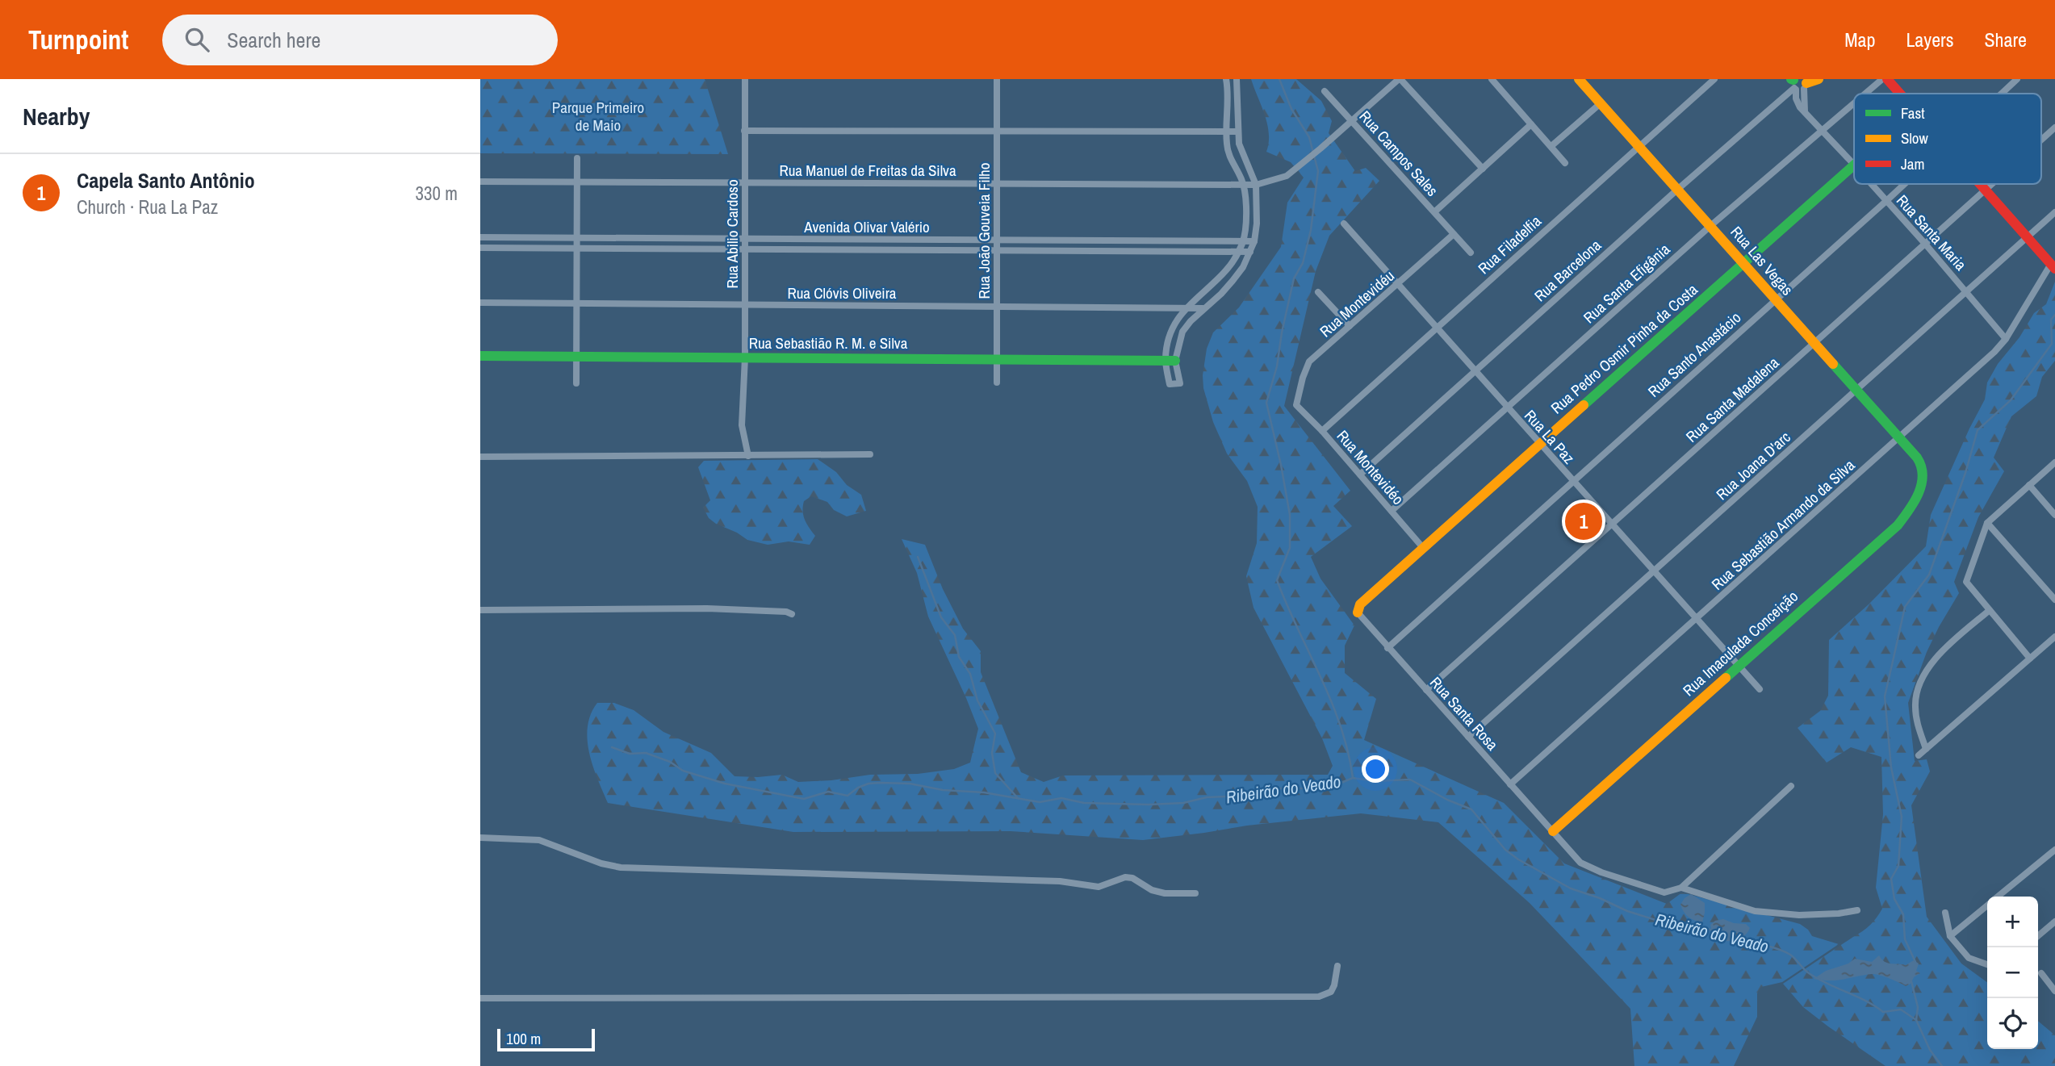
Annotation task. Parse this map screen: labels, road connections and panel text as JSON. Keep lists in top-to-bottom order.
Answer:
{
  "streets": {
    "street": [
      "Rua Campos Sales",
      "Rua Manuel de Freitas da Silva",
      "Avenida Olivar Valério",
      "Rua João Gouveia Filho",
      "Rua Santa Maria",
      "Rua Abilio Cardoso",
      "Rua Filadelfia",
      "Rua Las Vegas",
      "Rua Barcelona",
      "Rua Santa Efigênia",
      "Rua Clóvis Oliveira",
      "Rua Montevidéu",
      "Rua Sebastião R. M. e Silva",
      "Rua Pedro Osmir Pinha da Costa",
      "Rua Santo Anastácio",
      "Rua Santa Madalena",
      "Rua La Paz",
      "Rua Joana D'arc",
      "Rua Montevidéo",
      "Rua Sebastião Armando da Silva",
      "Rua Imaculada Conceição",
      "Rua Santa Rosa"
    ]
  },
  "crossings": [
    ["Rua Campos Sales", "Rua Manuel de Freitas da Silva"],
    ["Rua Campos Sales", "Rua Montevidéu"],
    ["Rua Manuel de Freitas da Silva", "Rua João Gouveia Filho"],
    ["Rua Manuel de Freitas da Silva", "Rua Abilio Cardoso"],
    ["Avenida Olivar Valério", "Rua João Gouveia Filho"],
    ["Avenida Olivar Valério", "Rua Abilio Cardoso"],
    ["Rua João Gouveia Filho", "Rua Clóvis Oliveira"],
    ["Rua João Gouveia Filho", "Rua Sebastião R. M. e Silva"],
    ["Rua Santa Maria", "Rua Barcelona"],
    ["Rua Santa Maria", "Rua Santa Efigênia"],
    ["Rua Santa Maria", "Rua Santo Anastácio"],
    ["Rua Santa Maria", "Rua Santa Madalena"],
    ["Rua Santa Maria", "Rua Joana D'arc"],
    ["Rua Santa Maria", "Rua Sebastião Armando da Silva"],
    ["Rua Abilio Cardoso", "Rua Clóvis Oliveira"],
    ["Rua Abilio Cardoso", "Rua Sebastião R. M. e Silva"],
    ["Rua Filadelfia", "Rua Las Vegas"],
    ["Rua Filadelfia", "Rua La Paz"],
    ["Rua Filadelfia", "Rua Montevidéo"],
    ["Rua Las Vegas", "Rua Barcelona"],
    ["Rua Las Vegas", "Rua Santa Efigênia"],
    ["Rua Las Vegas", "Rua Pedro Osmir Pinha da Costa"],
    ["Rua Las Vegas", "Rua Santo Anastácio"],
    ["Rua Las Vegas", "Rua Santa Madalena"],
    ["Rua Las Vegas", "Rua Joana D'arc"],
    ["Rua Las Vegas", "Rua Sebastião Armando da Silva"],
    ["Rua Las Vegas", "Rua Imaculada Conceição"],
    ["Rua Barcelona", "Rua La Paz"],
    ["Rua Barcelona", "Rua Montevidéo"],
    ["Rua Santa Efigênia", "Rua La Paz"],
    ["Rua Santa Efigênia", "Rua Montevidéo"],
    ["Rua Montevidéu", "Rua La Paz"],
    ["Rua Montevidéu", "Rua Montevidéo"],
    ["Rua Pedro Osmir Pinha da Costa", "Rua La Paz"],
    ["Rua Pedro Osmir Pinha da Costa", "Rua Montevidéo"],
    ["Rua Pedro Osmir Pinha da Costa", "Rua Santa Rosa"],
    ["Rua Santo Anastácio", "Rua La Paz"],
    ["Rua Santo Anastácio", "Rua Santa Rosa"],
    ["Rua Santa Madalena", "Rua La Paz"],
    ["Rua Santa Madalena", "Rua Santa Rosa"],
    ["Rua La Paz", "Rua Joana D'arc"],
    ["Rua La Paz", "Rua Sebastião Armando da Silva"],
    ["Rua La Paz", "Rua Imaculada Conceição"],
    ["Rua Joana D'arc", "Rua Santa Rosa"],
    ["Rua Sebastião Armando da Silva", "Rua Santa Rosa"],
    ["Rua Imaculada Conceição", "Rua Santa Rosa"]
  ],
  "water": ["Ribeirão do Veado"],
  "parks": ["Parque Primeiro de Maio"],
  "legend": ["Fast", "Slow", "Jam"],
  "scale_bar": "100 m",
  "page": {
    "header": "Turnpoint",
    "search": "Search here",
    "nav": ["Map", "Layers", "Share"],
    "heading": "Nearby",
    "list": [
      {
        "mark": "1",
        "name": "Capela Santo Antônio",
        "note": "Church · Rua La Paz",
        "value": "330 m"
      }
    ],
    "pins": "1",
    "map_buttons": ["+", "−"],
    "scale": "100 m"
  }
}
